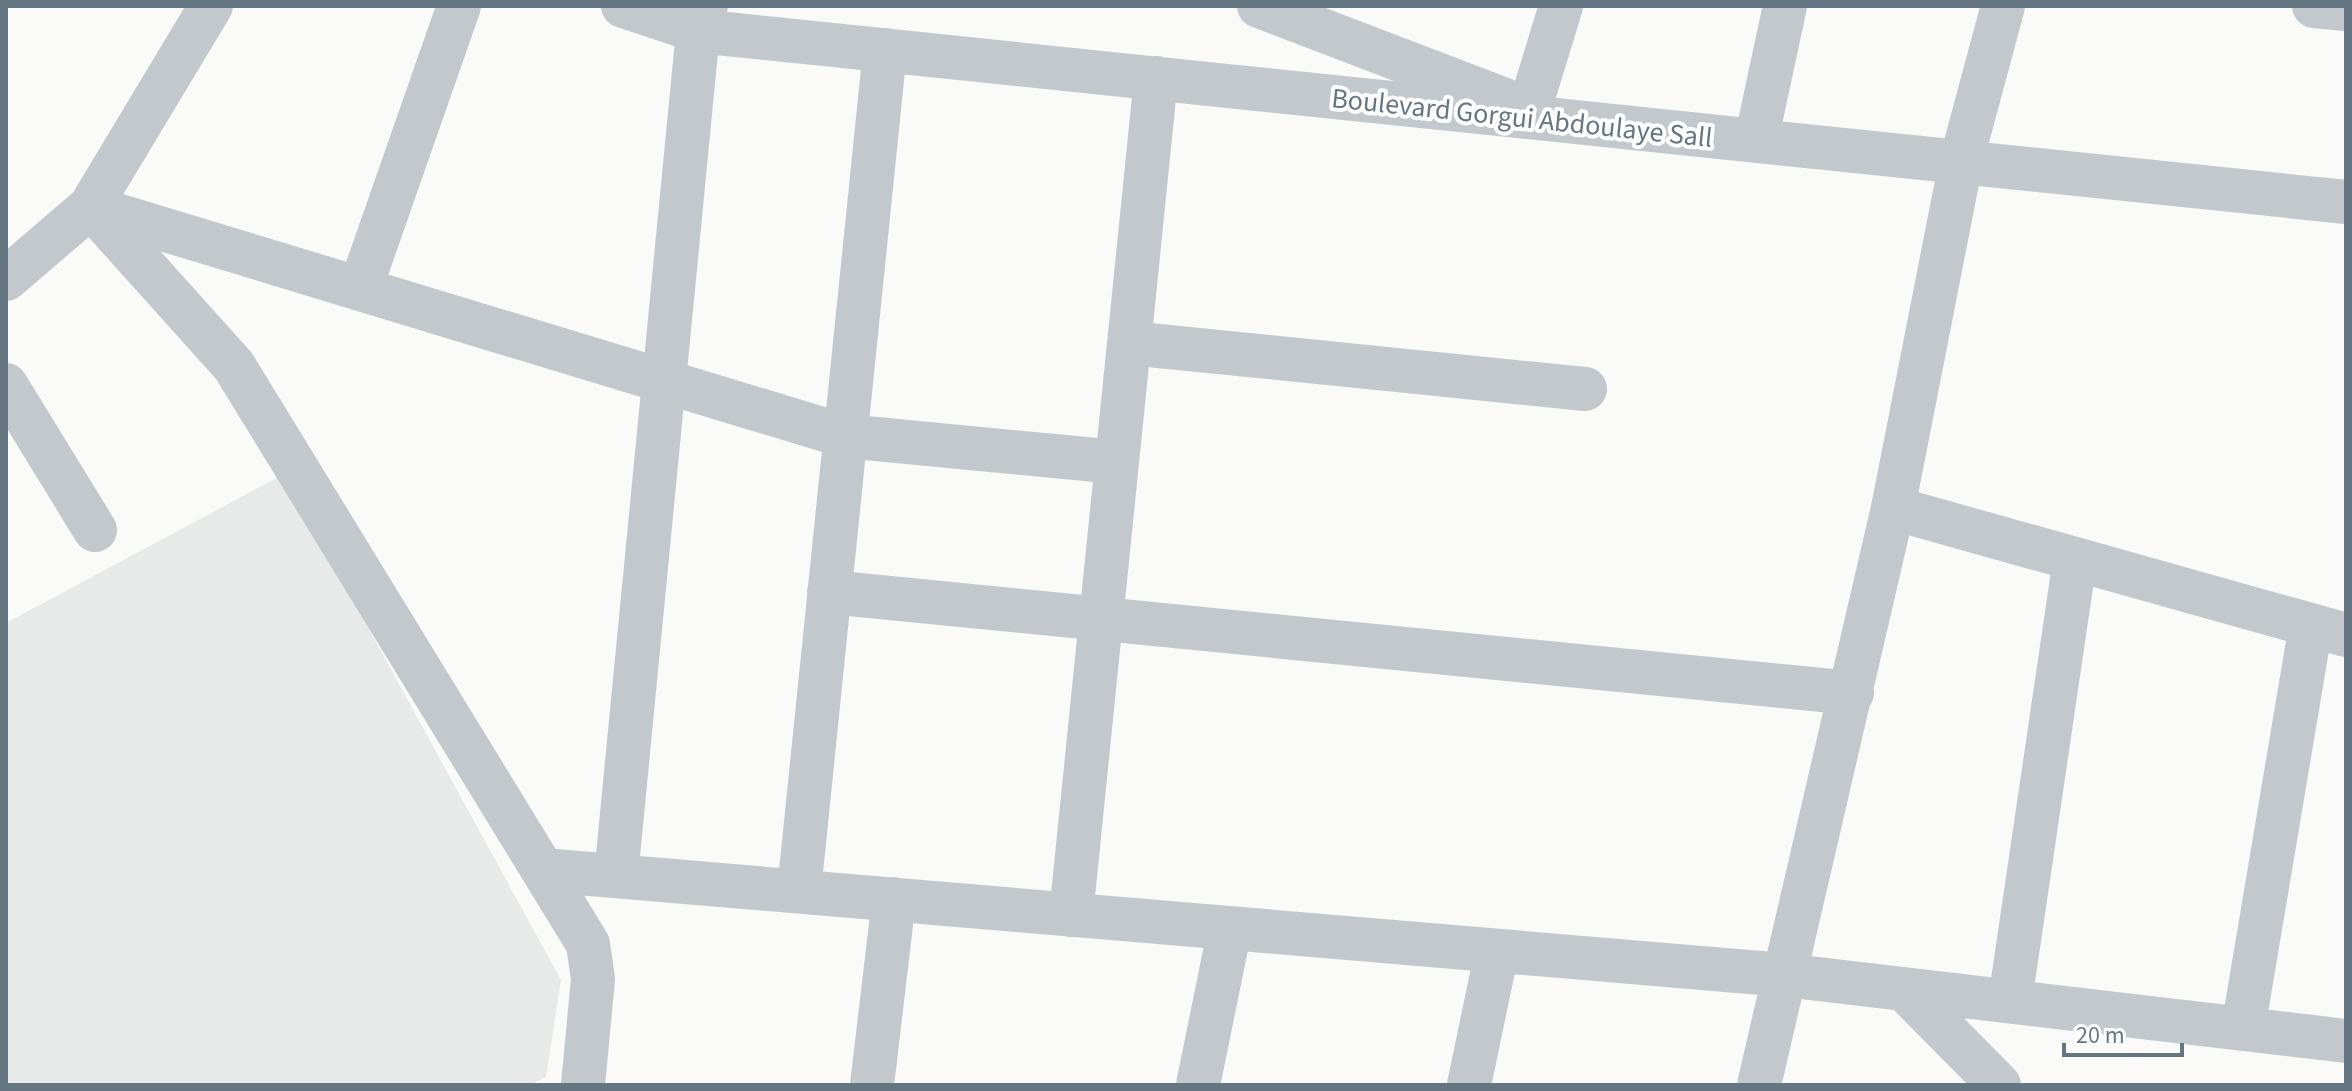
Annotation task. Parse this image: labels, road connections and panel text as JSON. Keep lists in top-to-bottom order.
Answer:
{
  "streets": {
    "street": ["Boulevard Gorgui Abdoulaye Sall"]
  },
  "scale_bar": "20 m"
}
